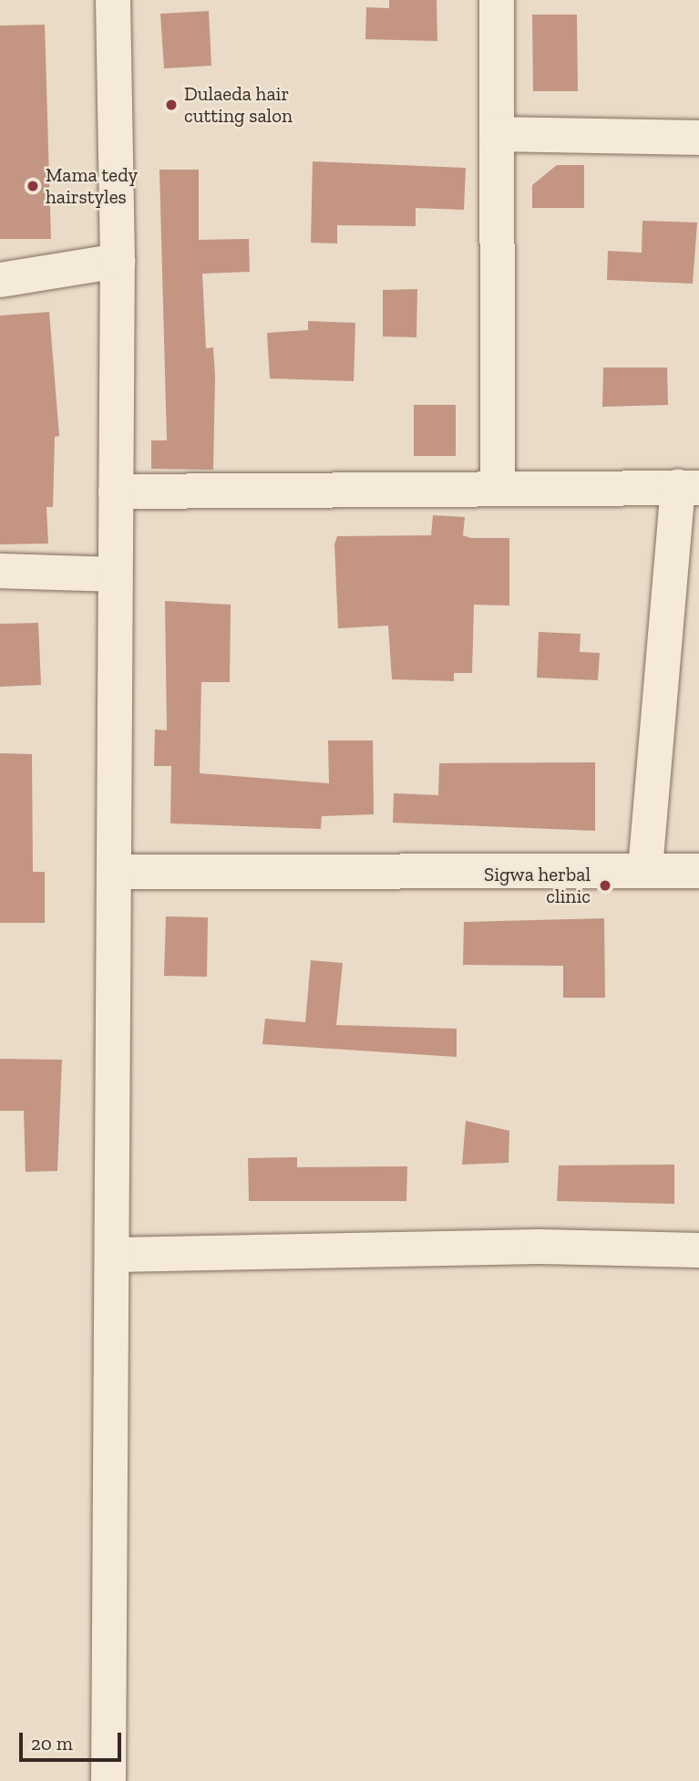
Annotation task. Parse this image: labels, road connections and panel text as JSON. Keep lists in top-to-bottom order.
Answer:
{
  "places": ["Dulaeda hair cutting salon", "Mama tedy hairstyles", "Sigwa herbal clinic"],
  "scale_bar": "20 m"
}
